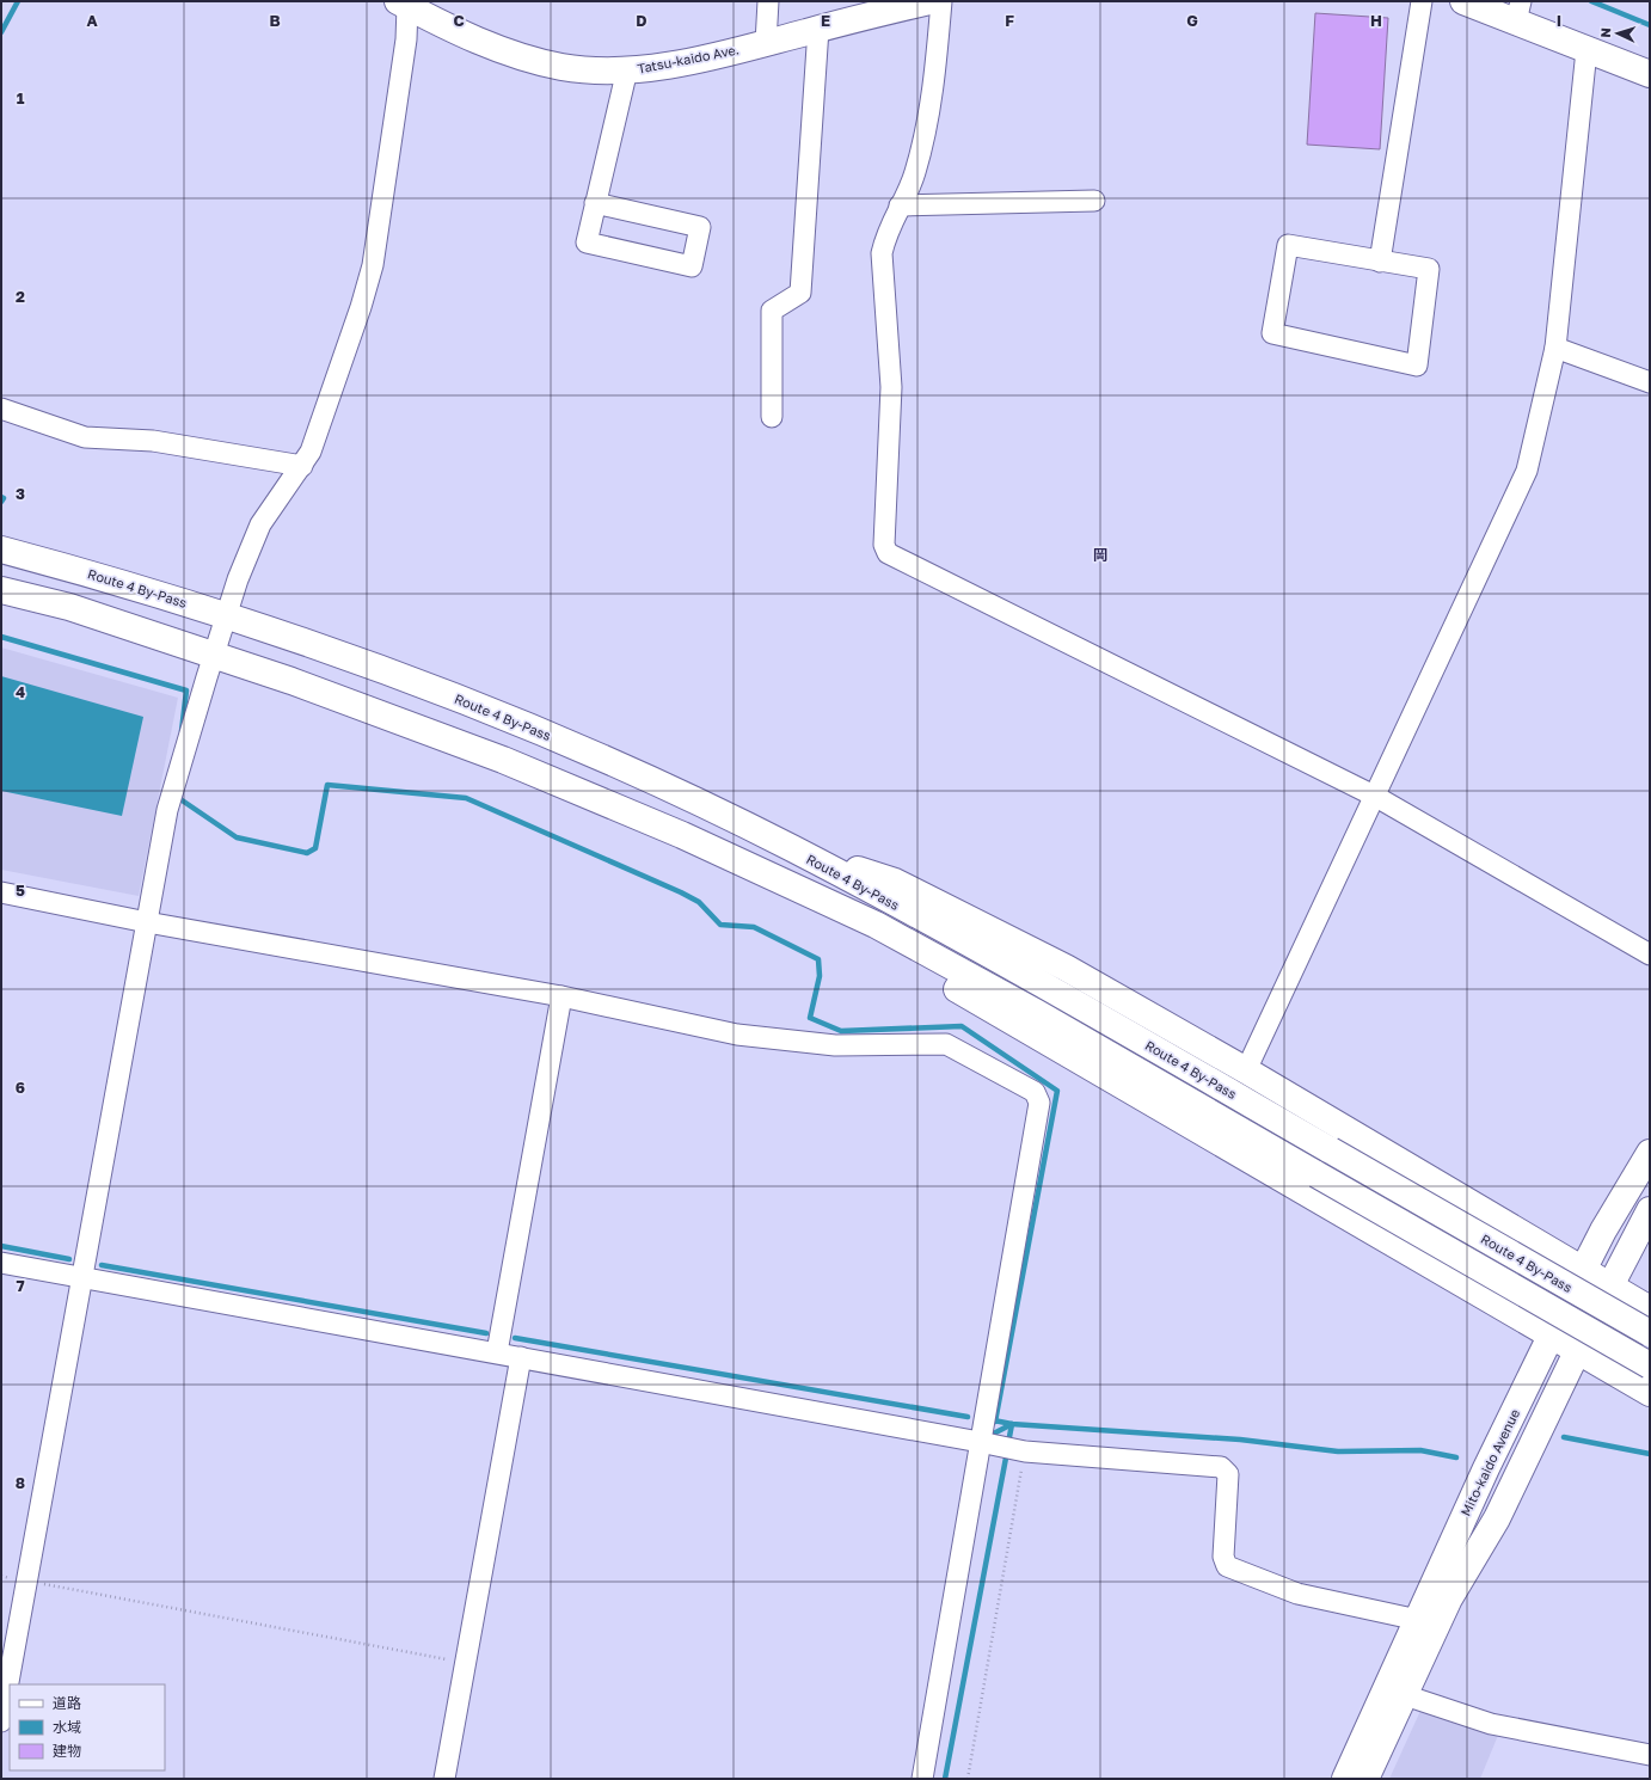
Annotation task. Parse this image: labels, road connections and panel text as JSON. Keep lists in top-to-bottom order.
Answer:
{
  "streets": {
    "main road": ["Tatsu-kaido Ave.", "Route 4 By-Pass", "Mito-kaido Avenue"]
  },
  "districts": ["岡"],
  "legend": ["道路", "水域", "建物"],
  "north": "left",
  "grid": {
    "columns": [
      "A",
      "B",
      "C",
      "D",
      "E",
      "F",
      "G",
      "H",
      "I"
    ],
    "rows": [
      "1",
      "2",
      "3",
      "4",
      "5",
      "6",
      "7",
      "8"
    ]
  }
}
